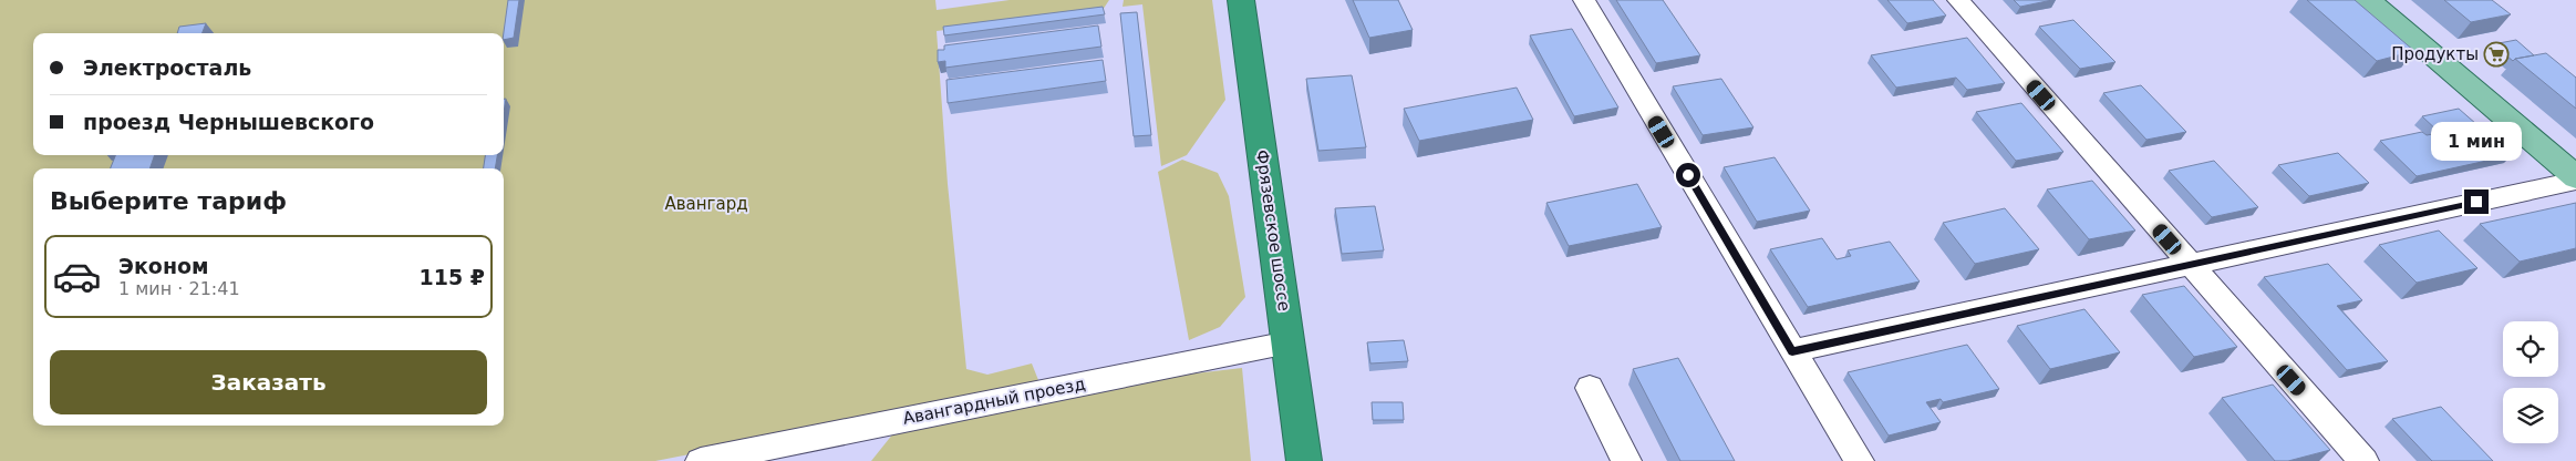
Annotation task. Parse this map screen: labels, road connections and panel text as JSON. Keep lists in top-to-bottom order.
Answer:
{
  "streets": {
    "highway": ["Фрязевское шоссе"],
    "street": ["Авангардный проезд"]
  },
  "crossings": [
    ["Фрязевское шоссе", "Авангардный проезд"]
  ],
  "parks": ["Авангард"],
  "places": {
    "supermarket": ["Продукты"]
  },
  "page": {
    "banner": ["Электросталь", "проезд Чернышевского"],
    "bubble": "1 мин",
    "heading": "Выберите тариф",
    "list": [
      {
        "name": "Эконом",
        "note": "1 мин · 21:41",
        "value": "115 ₽"
      }
    ],
    "buttons": "Заказать"
  }
}
